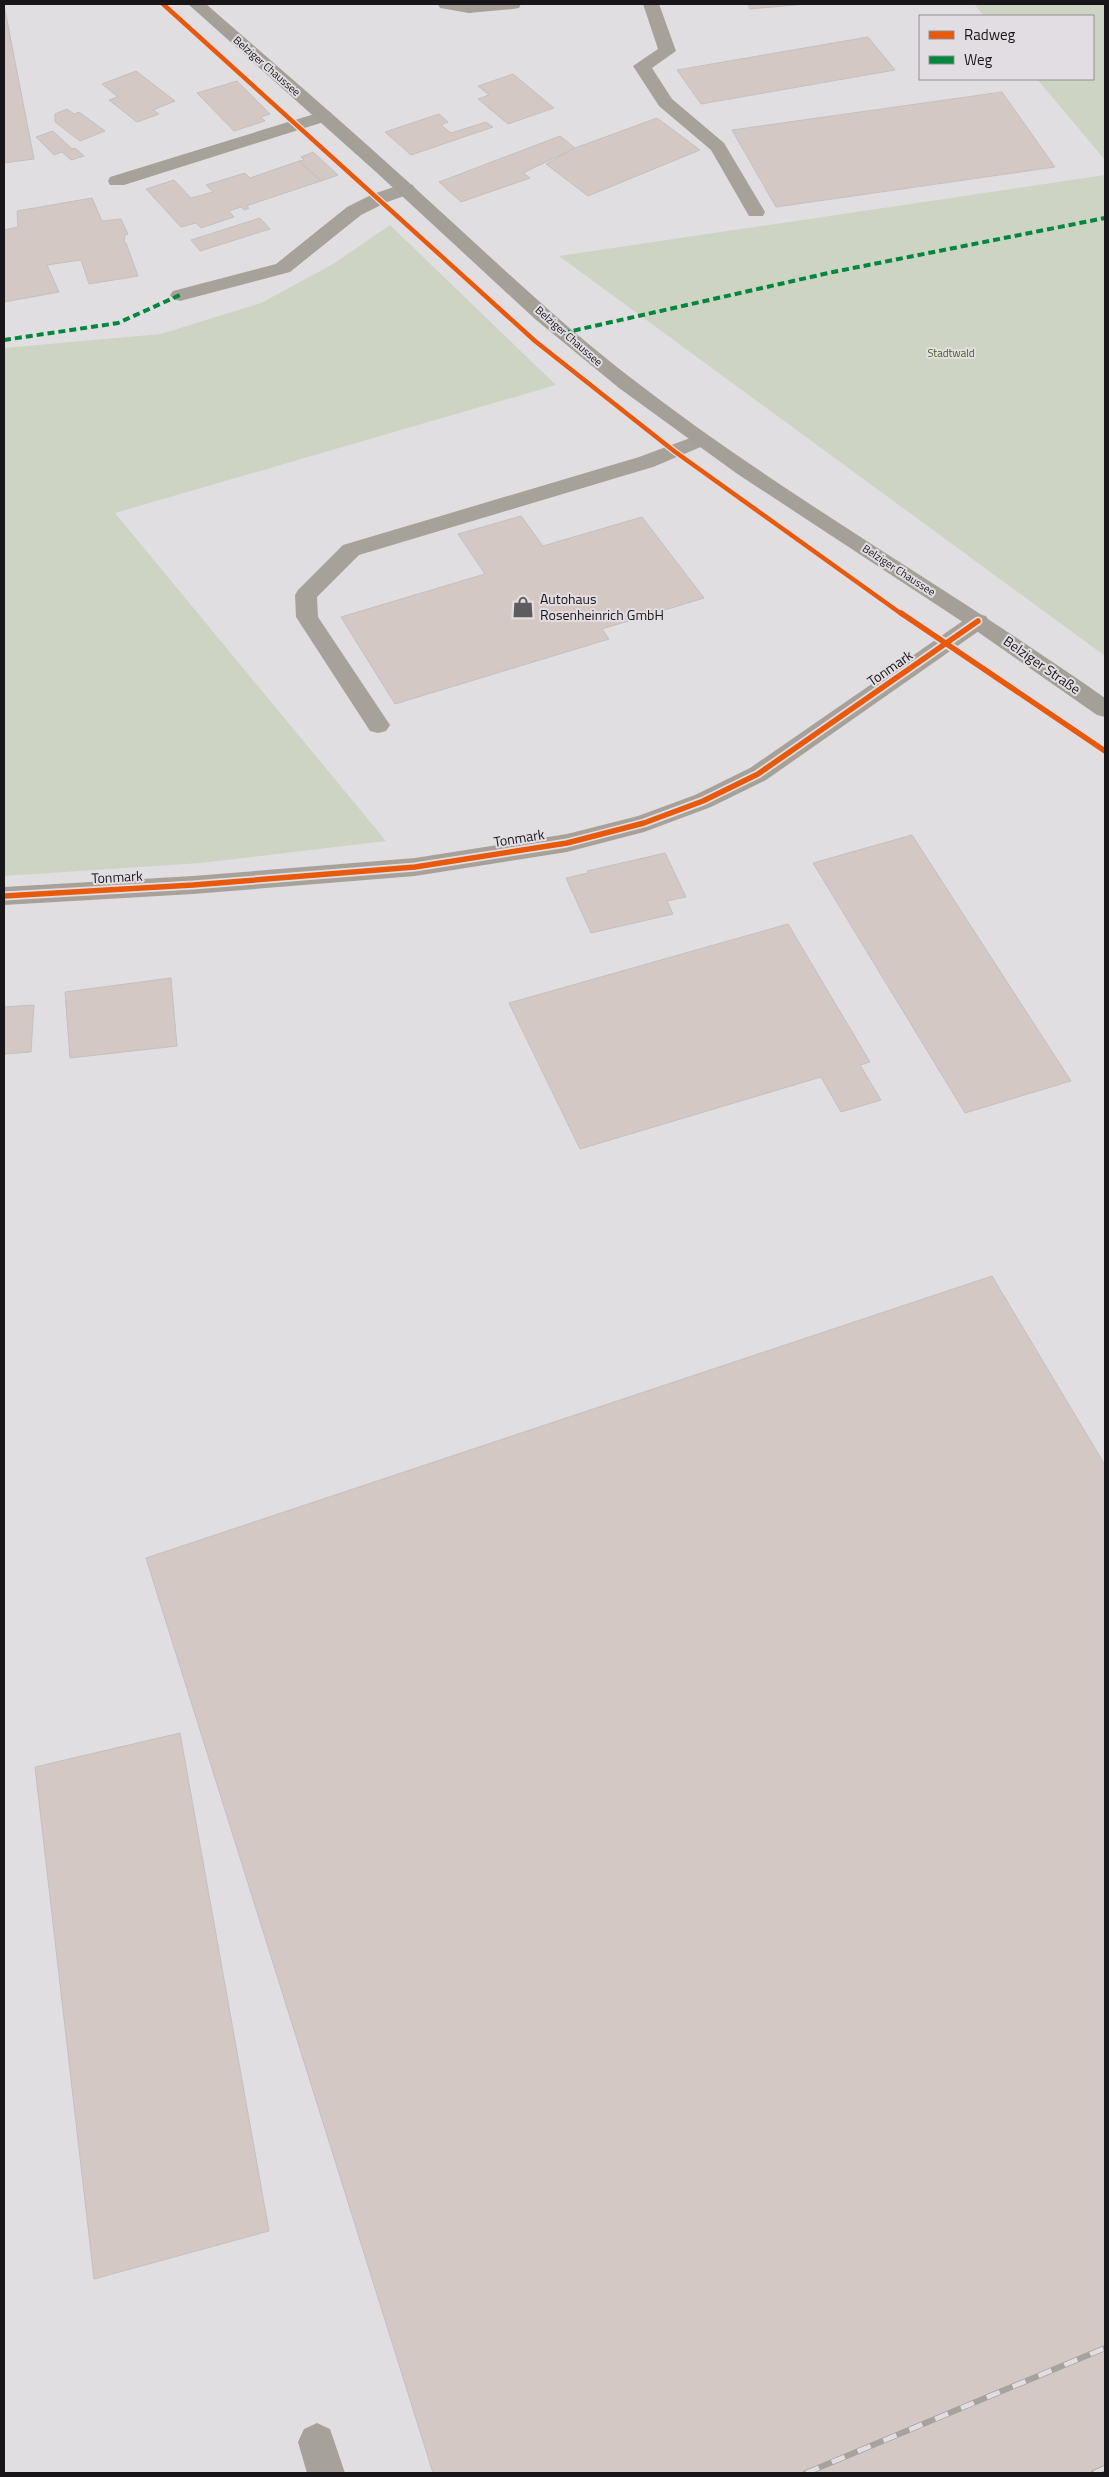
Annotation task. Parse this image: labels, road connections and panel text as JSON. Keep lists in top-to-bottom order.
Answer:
{
  "streets": {
    "main road": ["Belziger Chaussee", "Belziger Straße"],
    "street": ["Tonmark"]
  },
  "crossings": [
    ["Belziger Chaussee", "Belziger Straße"],
    ["Belziger Chaussee", "Tonmark"],
    ["Belziger Straße", "Tonmark"]
  ],
  "parks": ["Stadtwald"],
  "places": {
    "shop": ["Autohaus Rosenheinrich GmbH"]
  },
  "legend": ["Radweg", "Weg"]
}
